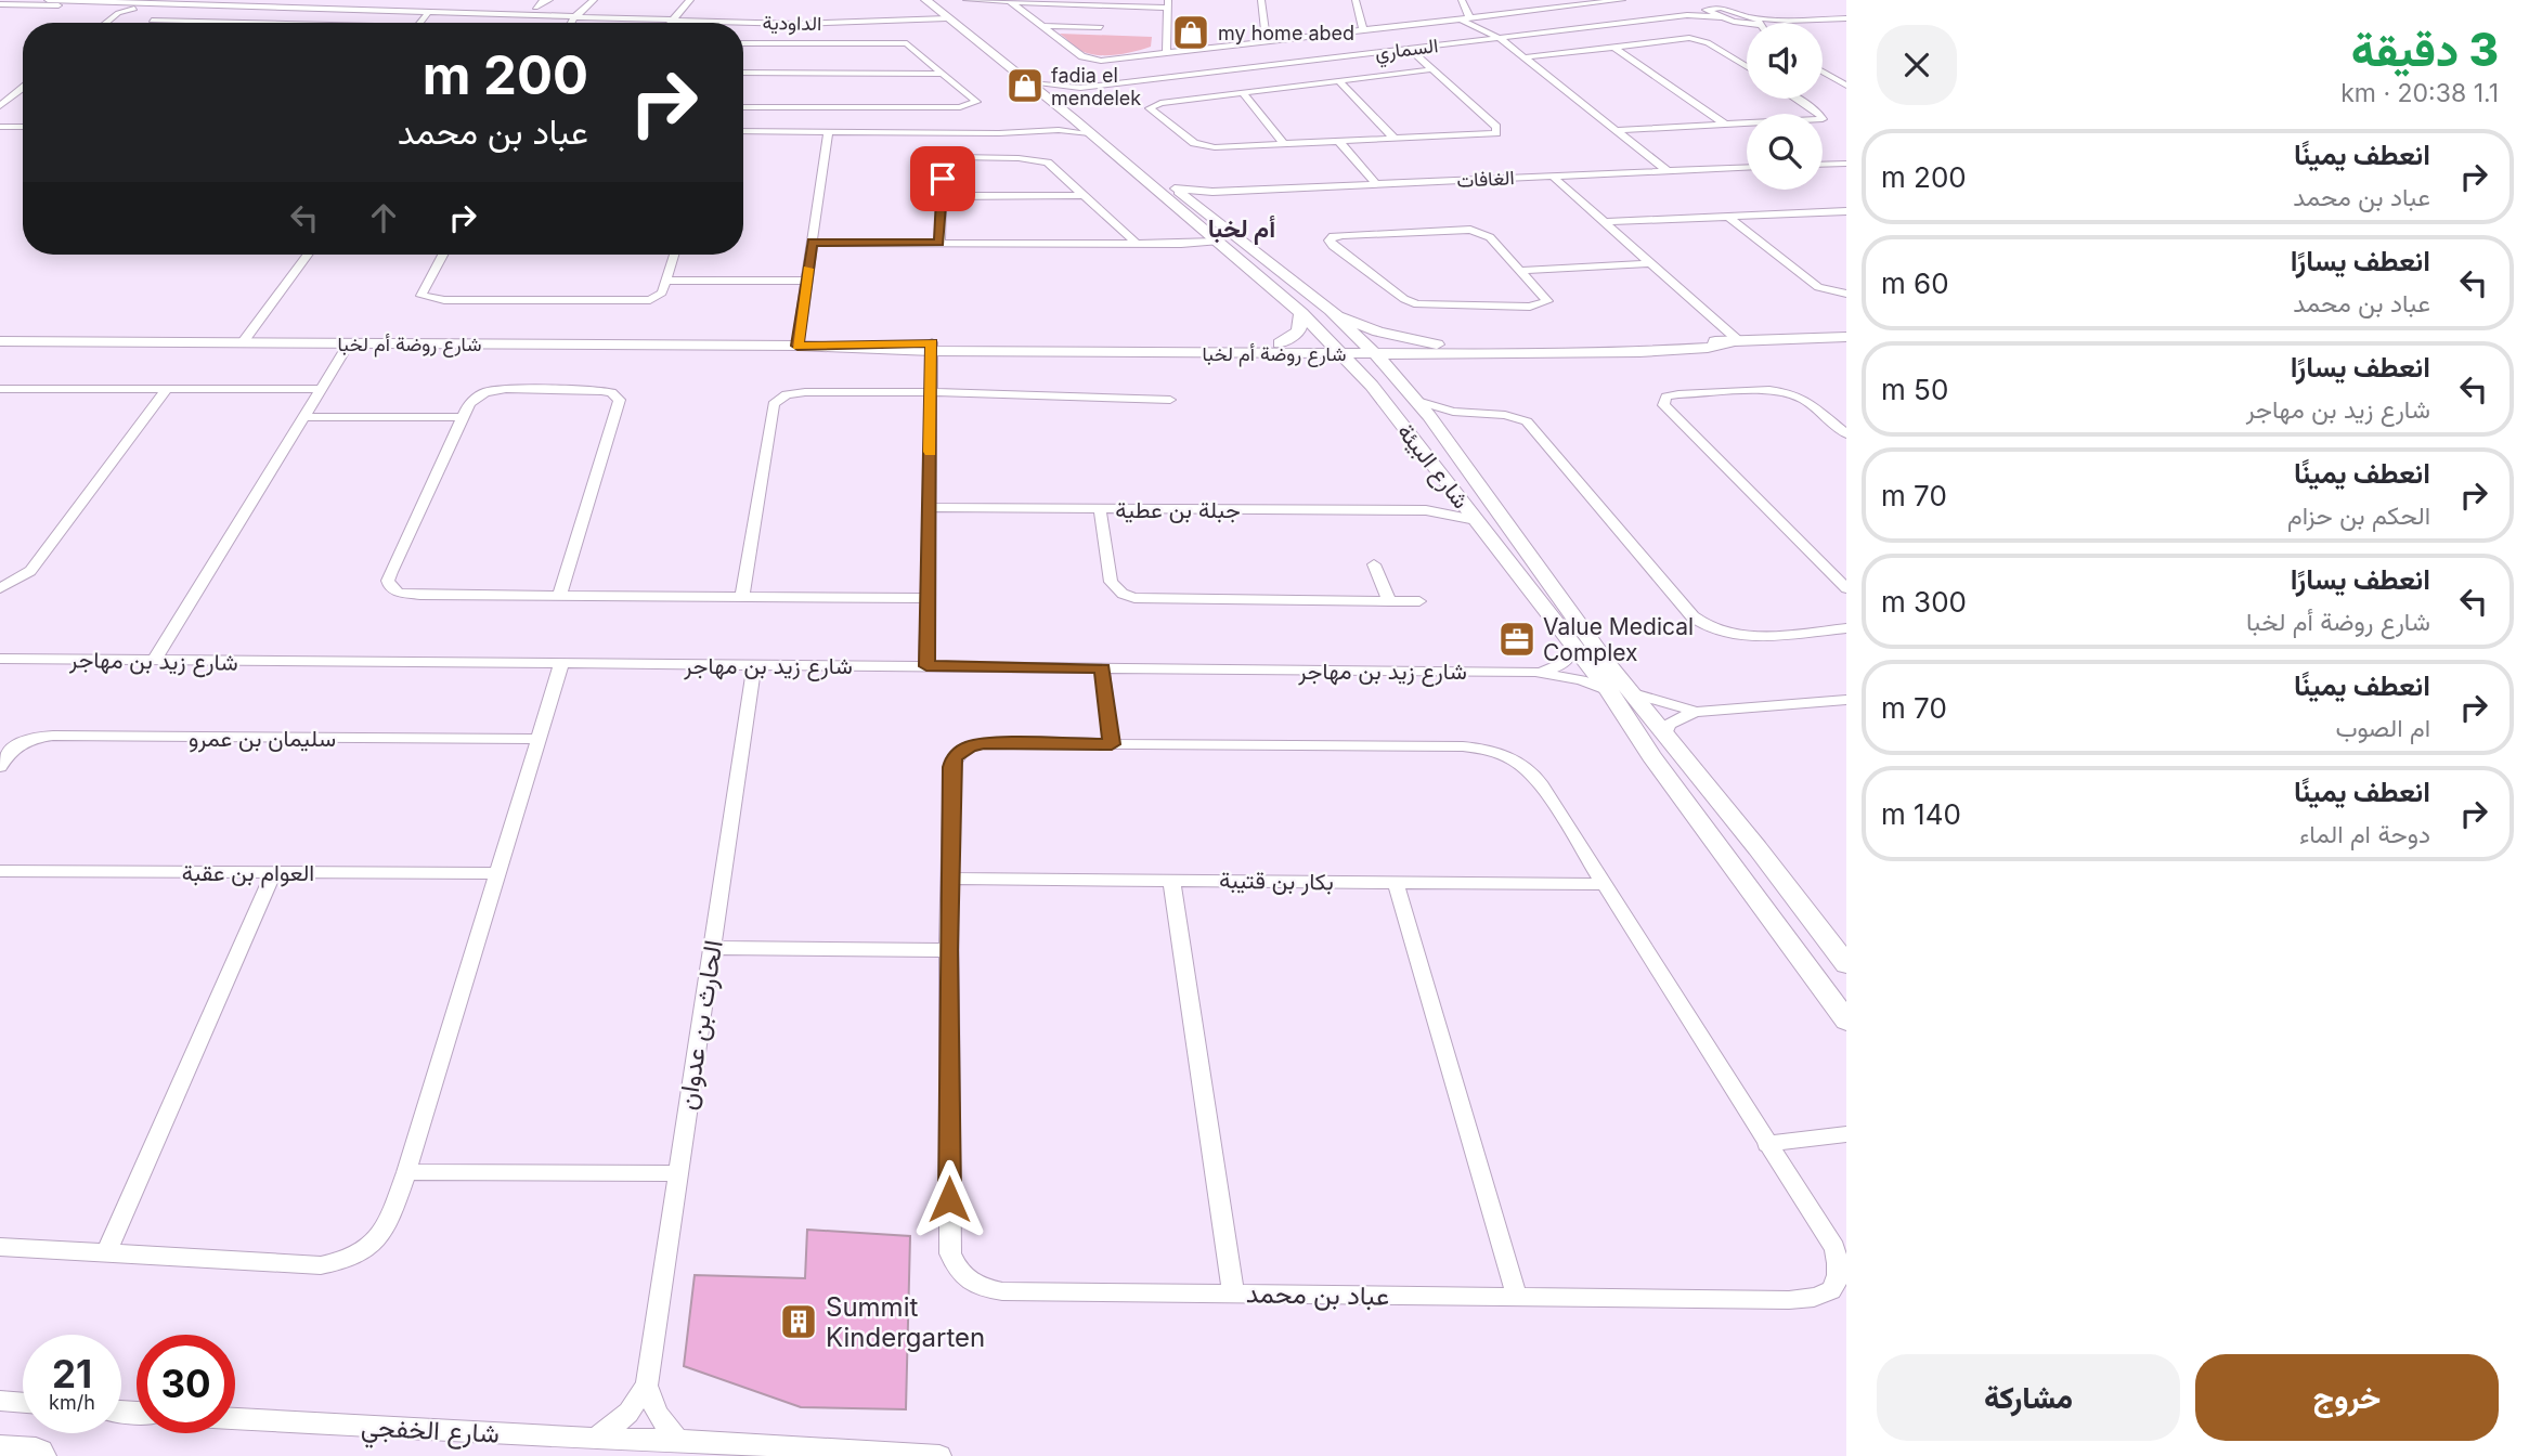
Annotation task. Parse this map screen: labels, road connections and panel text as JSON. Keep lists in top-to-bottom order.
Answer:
{
  "streets": {
    "street": [
      "الداودية",
      "السماري",
      "الغافات",
      "شارع روضة أم لخبا",
      "شارع البيئة",
      "جبلة بن عطية",
      "شارع زيد بن مهاجر",
      "سليمان بن عمرو",
      "العوام بن عقبة",
      "بكار بن قتيبة",
      "الحارث بن عدوان",
      "عباد بن محمد",
      "شارع الخفجي"
    ]
  },
  "crossings": [
    ["الداودية", "شارع البيئة"],
    ["السماري", "شارع البيئة"],
    ["الغافات", "شارع البيئة"],
    ["شارع روضة أم لخبا", "شارع البيئة"],
    ["شارع البيئة", "جبلة بن عطية"],
    ["شارع البيئة", "شارع زيد بن مهاجر"],
    ["شارع زيد بن مهاجر", "الحارث بن عدوان"],
    ["بكار بن قتيبة", "عباد بن محمد"],
    ["الحارث بن عدوان", "شارع الخفجي"]
  ],
  "districts": ["أم لخبا"],
  "places": {
    "shop": ["my home abed", "fadia el mendelek"],
    "office": ["Value Medical Complex"],
    "building": ["Summit Kindergarten"]
  },
  "page": {
    "heading": ["3 دقيقة", "1.1 km · 20:38"],
    "turn": ["200 m", "عباد بن محمد"],
    "list": [
      {
        "name": "انعطف يمينًا",
        "note": "عباد بن محمد",
        "value": "200 m"
      },
      {
        "name": "انعطف يسارًا",
        "note": "عباد بن محمد",
        "value": "60 m"
      },
      {
        "name": "انعطف يسارًا",
        "note": "شارع زيد بن مهاجر",
        "value": "50 m"
      },
      {
        "name": "انعطف يمينًا",
        "note": "الحكم بن حزام",
        "value": "70 m"
      },
      {
        "name": "انعطف يسارًا",
        "note": "شارع روضة أم لخبا",
        "value": "300 m"
      },
      {
        "name": "انعطف يمينًا",
        "note": "ام الصوب",
        "value": "70 m"
      },
      {
        "name": "انعطف يمينًا",
        "note": "دوحة ام الماء",
        "value": "140 m"
      }
    ],
    "speed": "21 km/h",
    "limit": "30",
    "buttons": ["خروج", "مشاركة"]
  }
}
